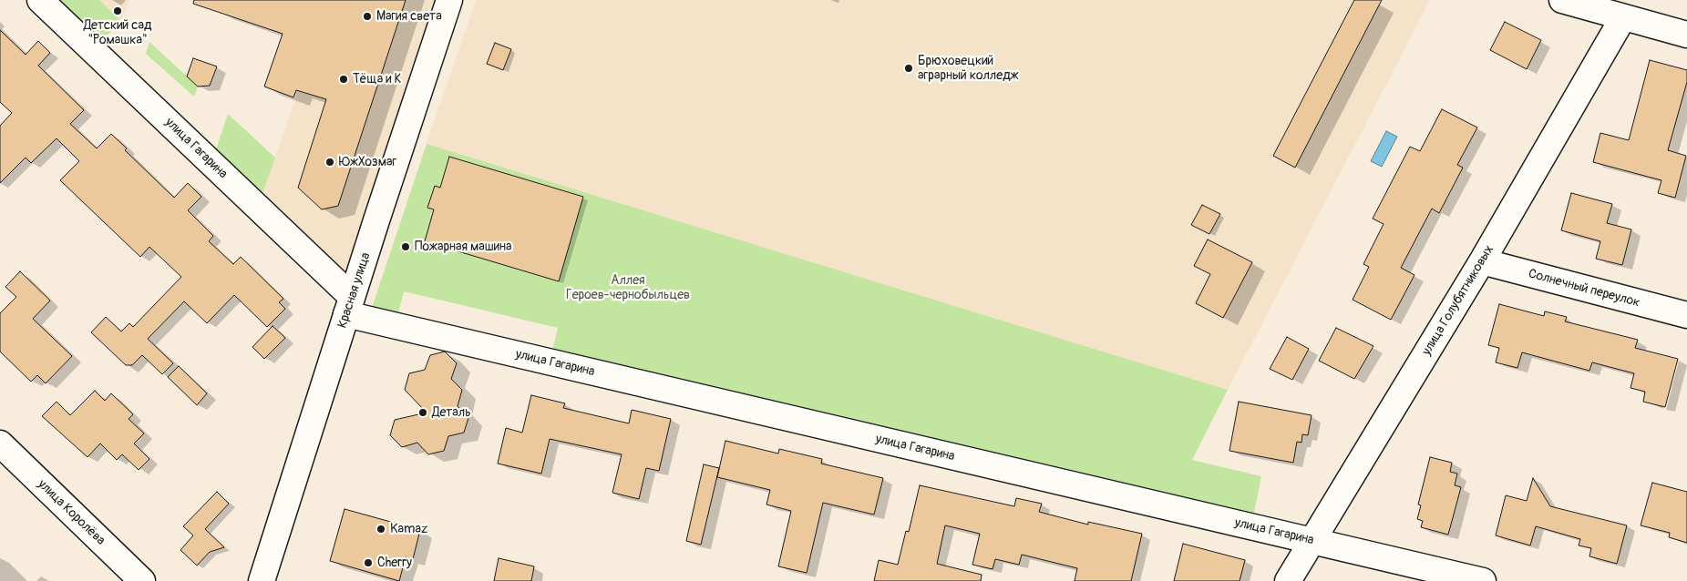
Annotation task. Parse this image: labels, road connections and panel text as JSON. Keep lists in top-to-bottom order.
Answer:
{
  "streets": {
    "street": [
      "улица Гагарина",
      "Солнечный переулок",
      "Красная улица",
      "улица Голубятниковых",
      "улица Королёва"
    ]
  },
  "crossings": [
    ["улица Гагарина", "Красная улица"],
    ["улица Гагарина", "улица Голубятниковых"],
    ["Солнечный переулок", "улица Голубятниковых"]
  ],
  "parks": ["Аллея Героев-чернобыльцев"],
  "places": [
    "Детский сад \"Ромашка\"",
    "Магия света",
    "Брюховецкий аграрный колледж",
    "Тёща и К",
    "ЮжХозмаг",
    "Пожарная машина",
    "Деталь",
    "Kamaz",
    "Cherry"
  ]
}
